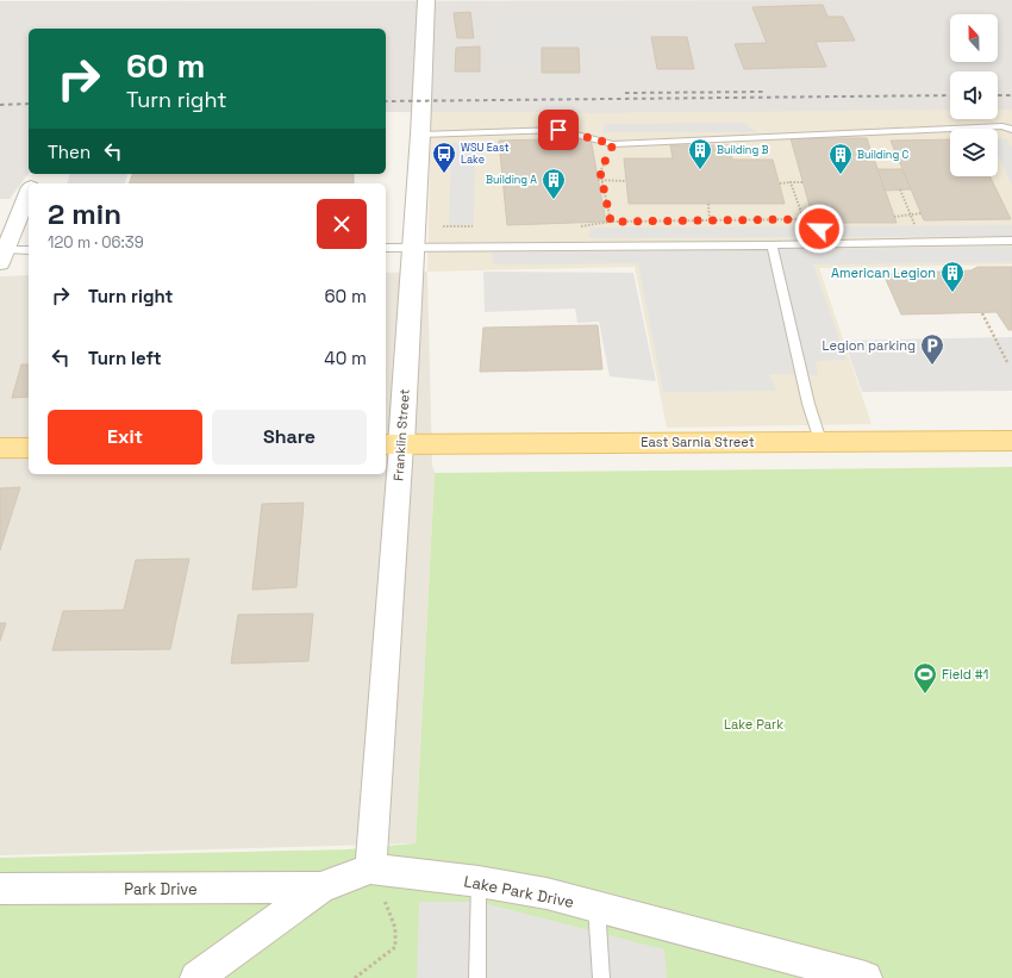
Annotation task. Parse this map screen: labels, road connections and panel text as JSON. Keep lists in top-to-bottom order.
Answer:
{
  "streets": {
    "main road": ["East Sarnia Street"],
    "street": ["Franklin Street", "Park Drive", "Lake Park Drive"]
  },
  "crossings": [
    ["Franklin Street", "East Sarnia Street"],
    ["Franklin Street", "Lake Park Drive"],
    ["Park Drive", "Lake Park Drive"]
  ],
  "parks": ["Lake Park"],
  "places": {
    "building": [
      "Building B",
      "Building C",
      "Building A",
      "American Legion"
    ],
    "bus stop": ["WSU East Lake"],
    "parking": ["Legion parking"],
    "sports": ["Field #1"]
  },
  "north": "top",
  "page": {
    "turn": ["60 m", "Turn right"],
    "then": "Then",
    "heading": ["2 min", "120 m · 06:39"],
    "list": [
      {
        "name": "Turn right",
        "value": "60 m"
      },
      {
        "name": "Turn left",
        "value": "40 m"
      }
    ],
    "buttons": ["Exit", "Share"]
  }
}
